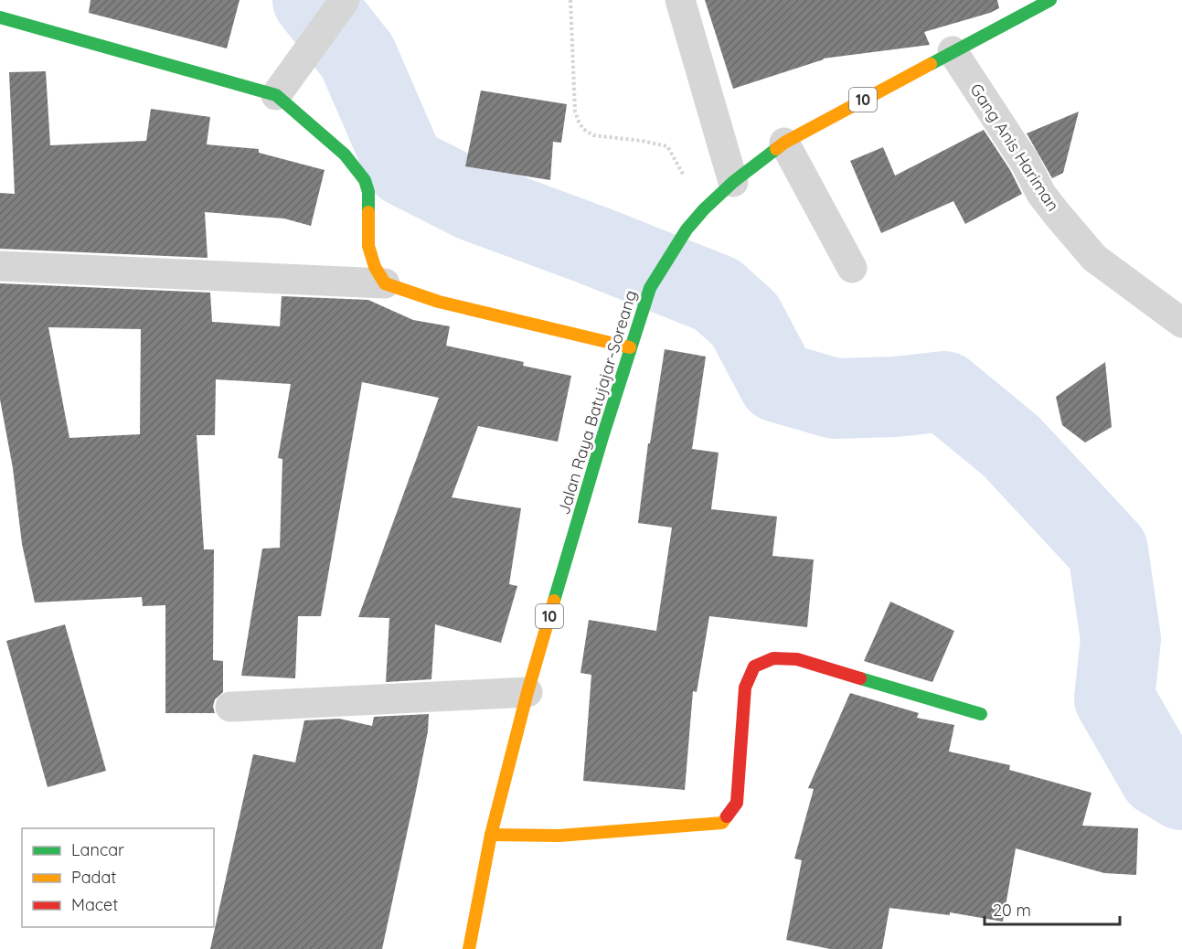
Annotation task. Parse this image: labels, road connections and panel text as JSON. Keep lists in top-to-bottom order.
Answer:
{
  "streets": {
    "main road": ["10", "Jalan Raya Batujajar-Soreang"],
    "street": ["Gang Anis Hariman"]
  },
  "crossings": [
    ["Gang Anis Hariman", "Jalan Raya Batujajar-Soreang"]
  ],
  "legend": ["Lancar", "Padat", "Macet"],
  "scale_bar": "20 m"
}
